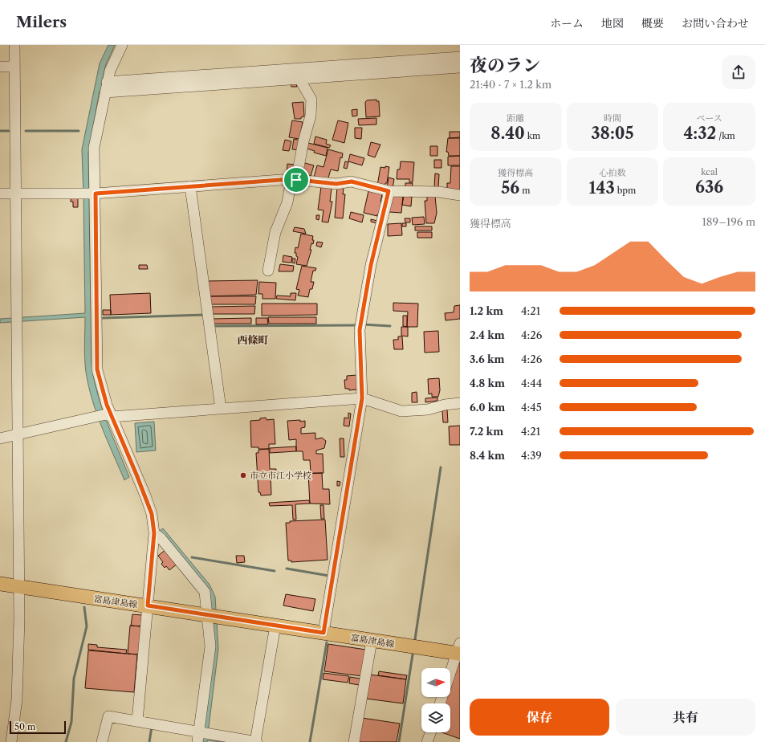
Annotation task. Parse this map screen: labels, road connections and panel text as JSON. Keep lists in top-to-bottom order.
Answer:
{
  "streets": {
    "main road": ["富島津島線"]
  },
  "districts": ["西條町"],
  "places": ["市立市江小学校"],
  "scale_bar": "50 m",
  "north": "right",
  "page": {
    "header": "Milers",
    "nav": [
      "ホーム",
      "地図",
      "概要",
      "お問い合わせ"
    ],
    "heading": ["夜のラン", "21:40 · 7 × 1.2 km"],
    "stats": [
      ["距離", "8.40 km"],
      ["時間", "38:05"],
      ["ペース", "4:32 /km"],
      ["獲得標高", "56 m"],
      ["心拍数", "143 bpm"],
      ["kcal", "636"]
    ],
    "chart": ["獲得標高", "189–196 m"],
    "list": [
      {
        "name": "1.2 km",
        "note": "4:21"
      },
      {
        "name": "2.4 km",
        "note": "4:26"
      },
      {
        "name": "3.6 km",
        "note": "4:26"
      },
      {
        "name": "4.8 km",
        "note": "4:44"
      },
      {
        "name": "6.0 km",
        "note": "4:45"
      },
      {
        "name": "7.2 km",
        "note": "4:21"
      },
      {
        "name": "8.4 km",
        "note": "4:39"
      }
    ],
    "buttons": ["保存", "共有"],
    "scale": "50 m"
  }
}
